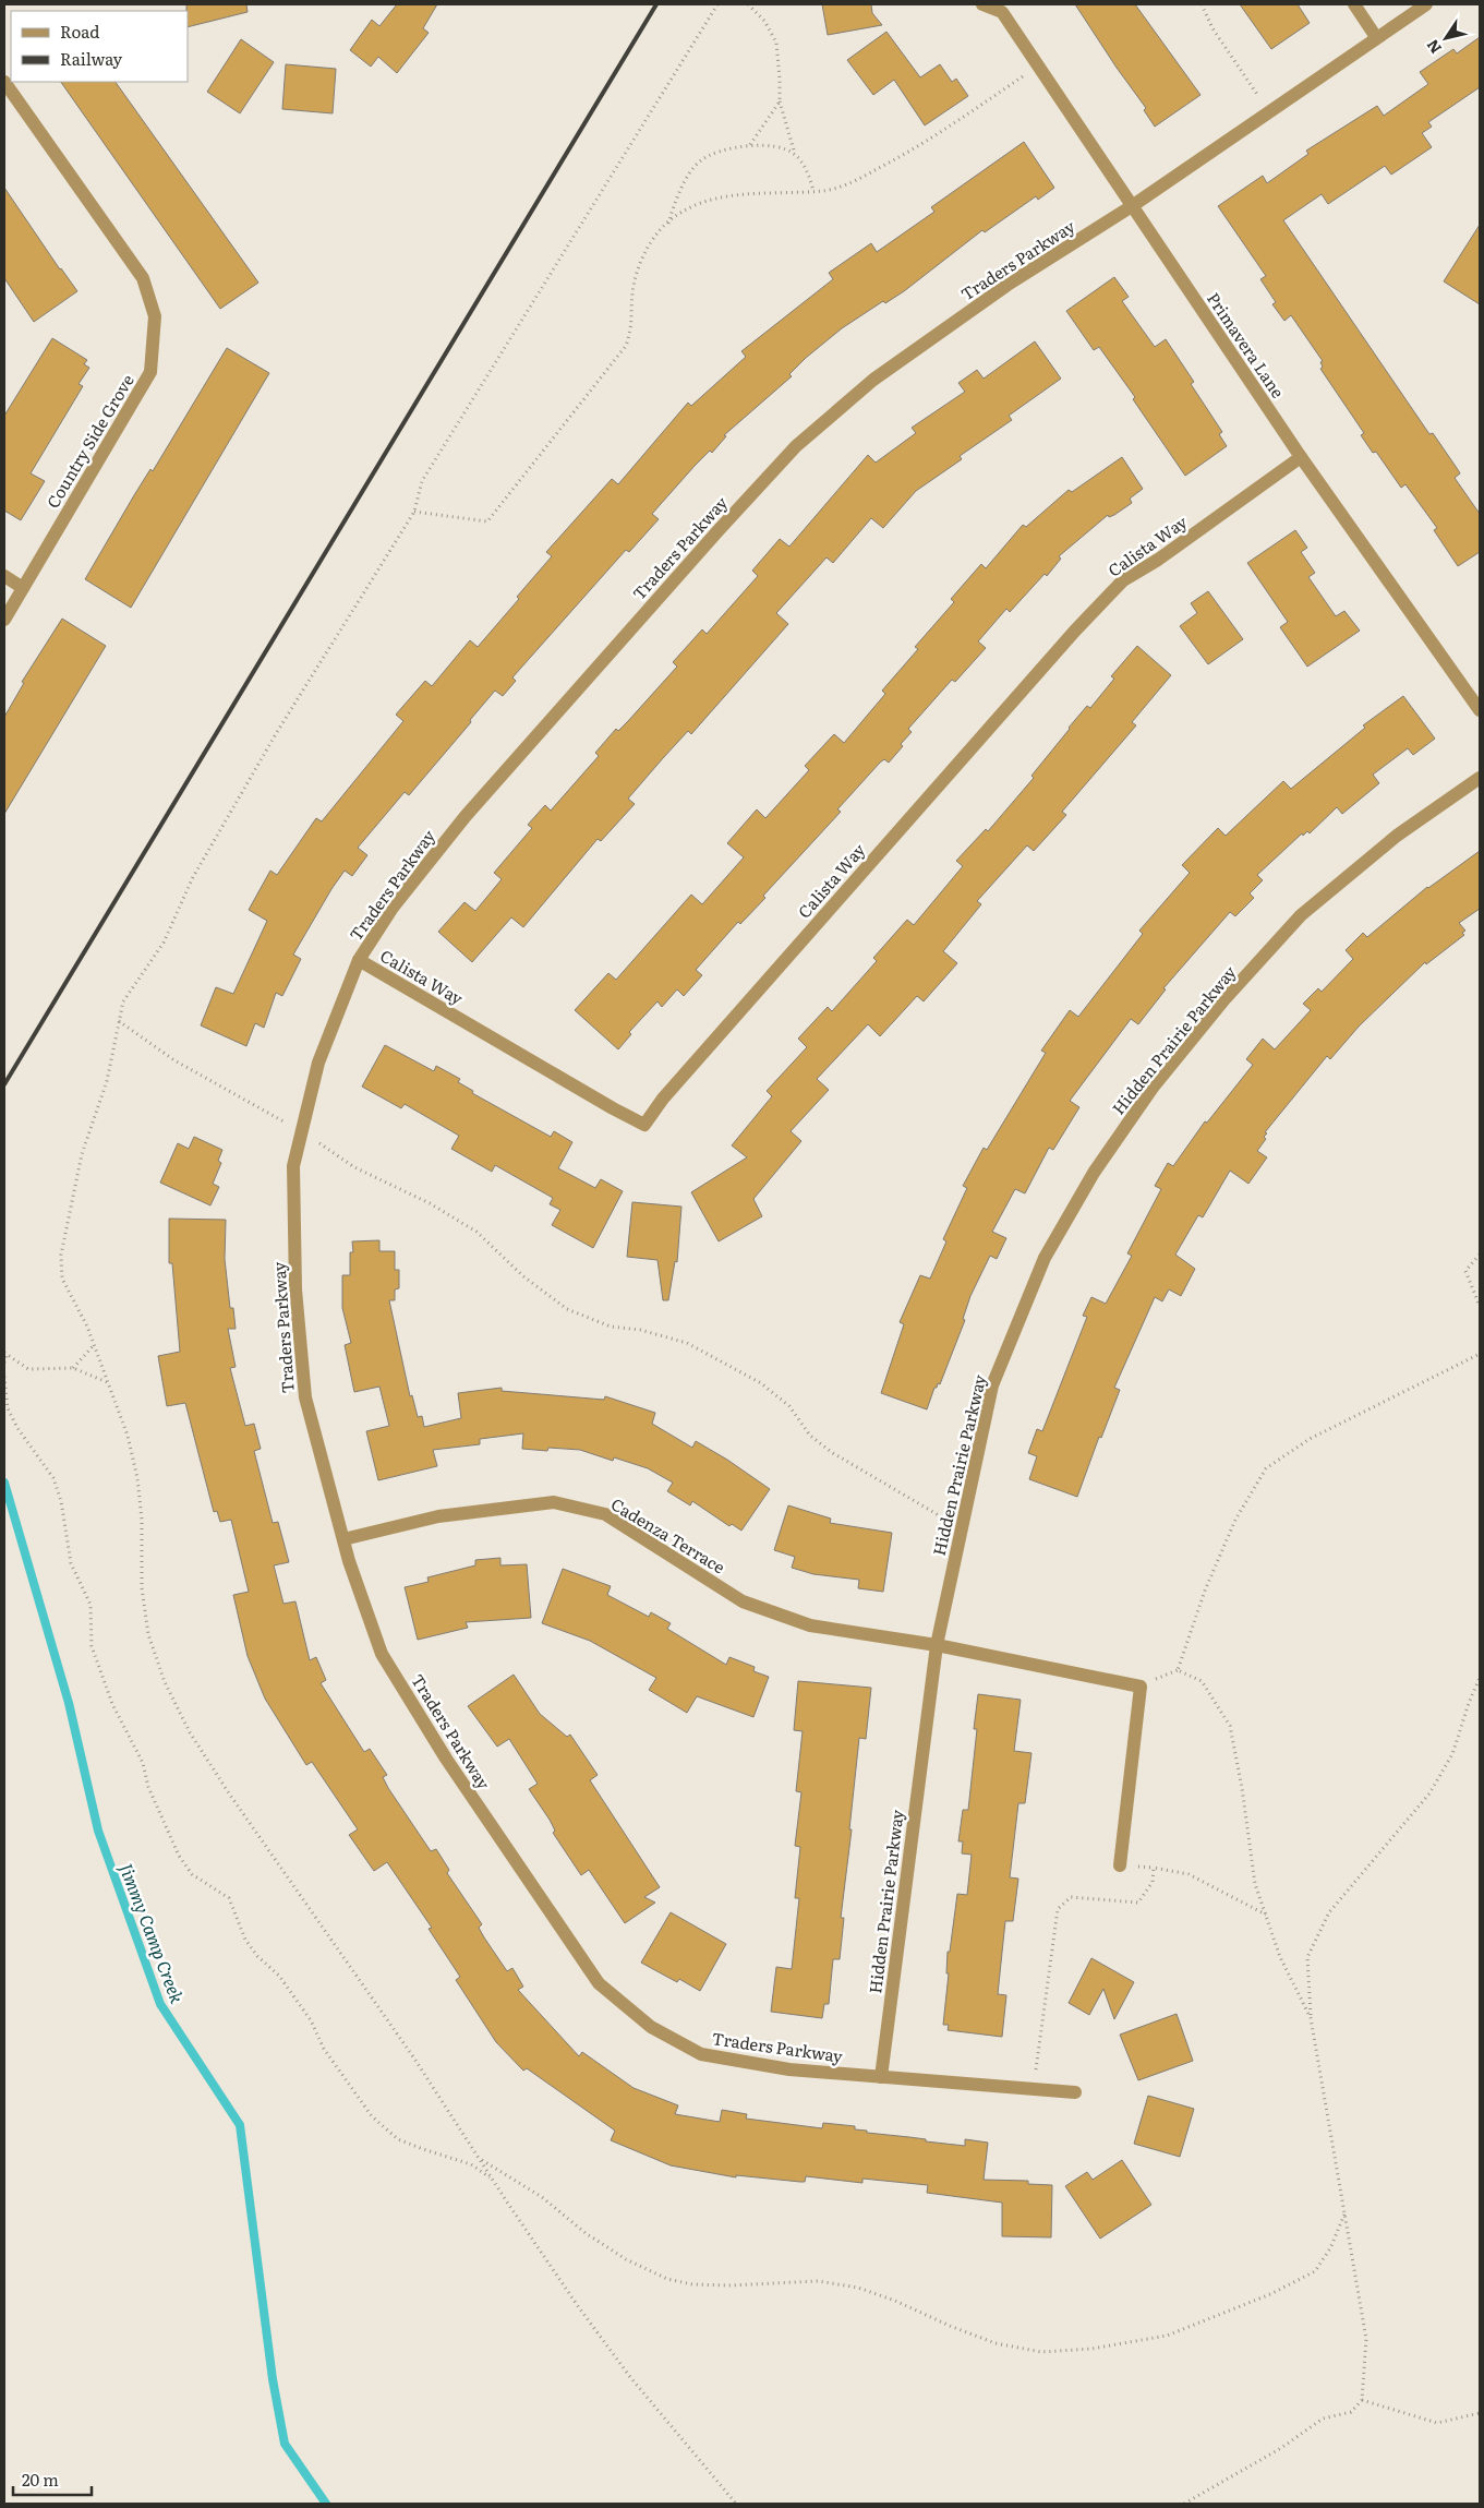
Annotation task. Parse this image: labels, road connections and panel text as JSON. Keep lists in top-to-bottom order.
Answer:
{
  "streets": {
    "street": [
      "Traders Parkway",
      "Primavera Lane",
      "Country Side Grove",
      "Calista Way",
      "Hidden Prairie Parkway",
      "Cadenza Terrace"
    ]
  },
  "crossings": [
    ["Traders Parkway", "Primavera Lane"],
    ["Traders Parkway", "Calista Way"],
    ["Traders Parkway", "Hidden Prairie Parkway"],
    ["Traders Parkway", "Cadenza Terrace"],
    ["Primavera Lane", "Calista Way"],
    ["Hidden Prairie Parkway", "Cadenza Terrace"]
  ],
  "water": ["Jimmy Camp Creek"],
  "legend": ["Road", "Railway"],
  "scale_bar": "20 m",
  "north": "bottom left"
}
